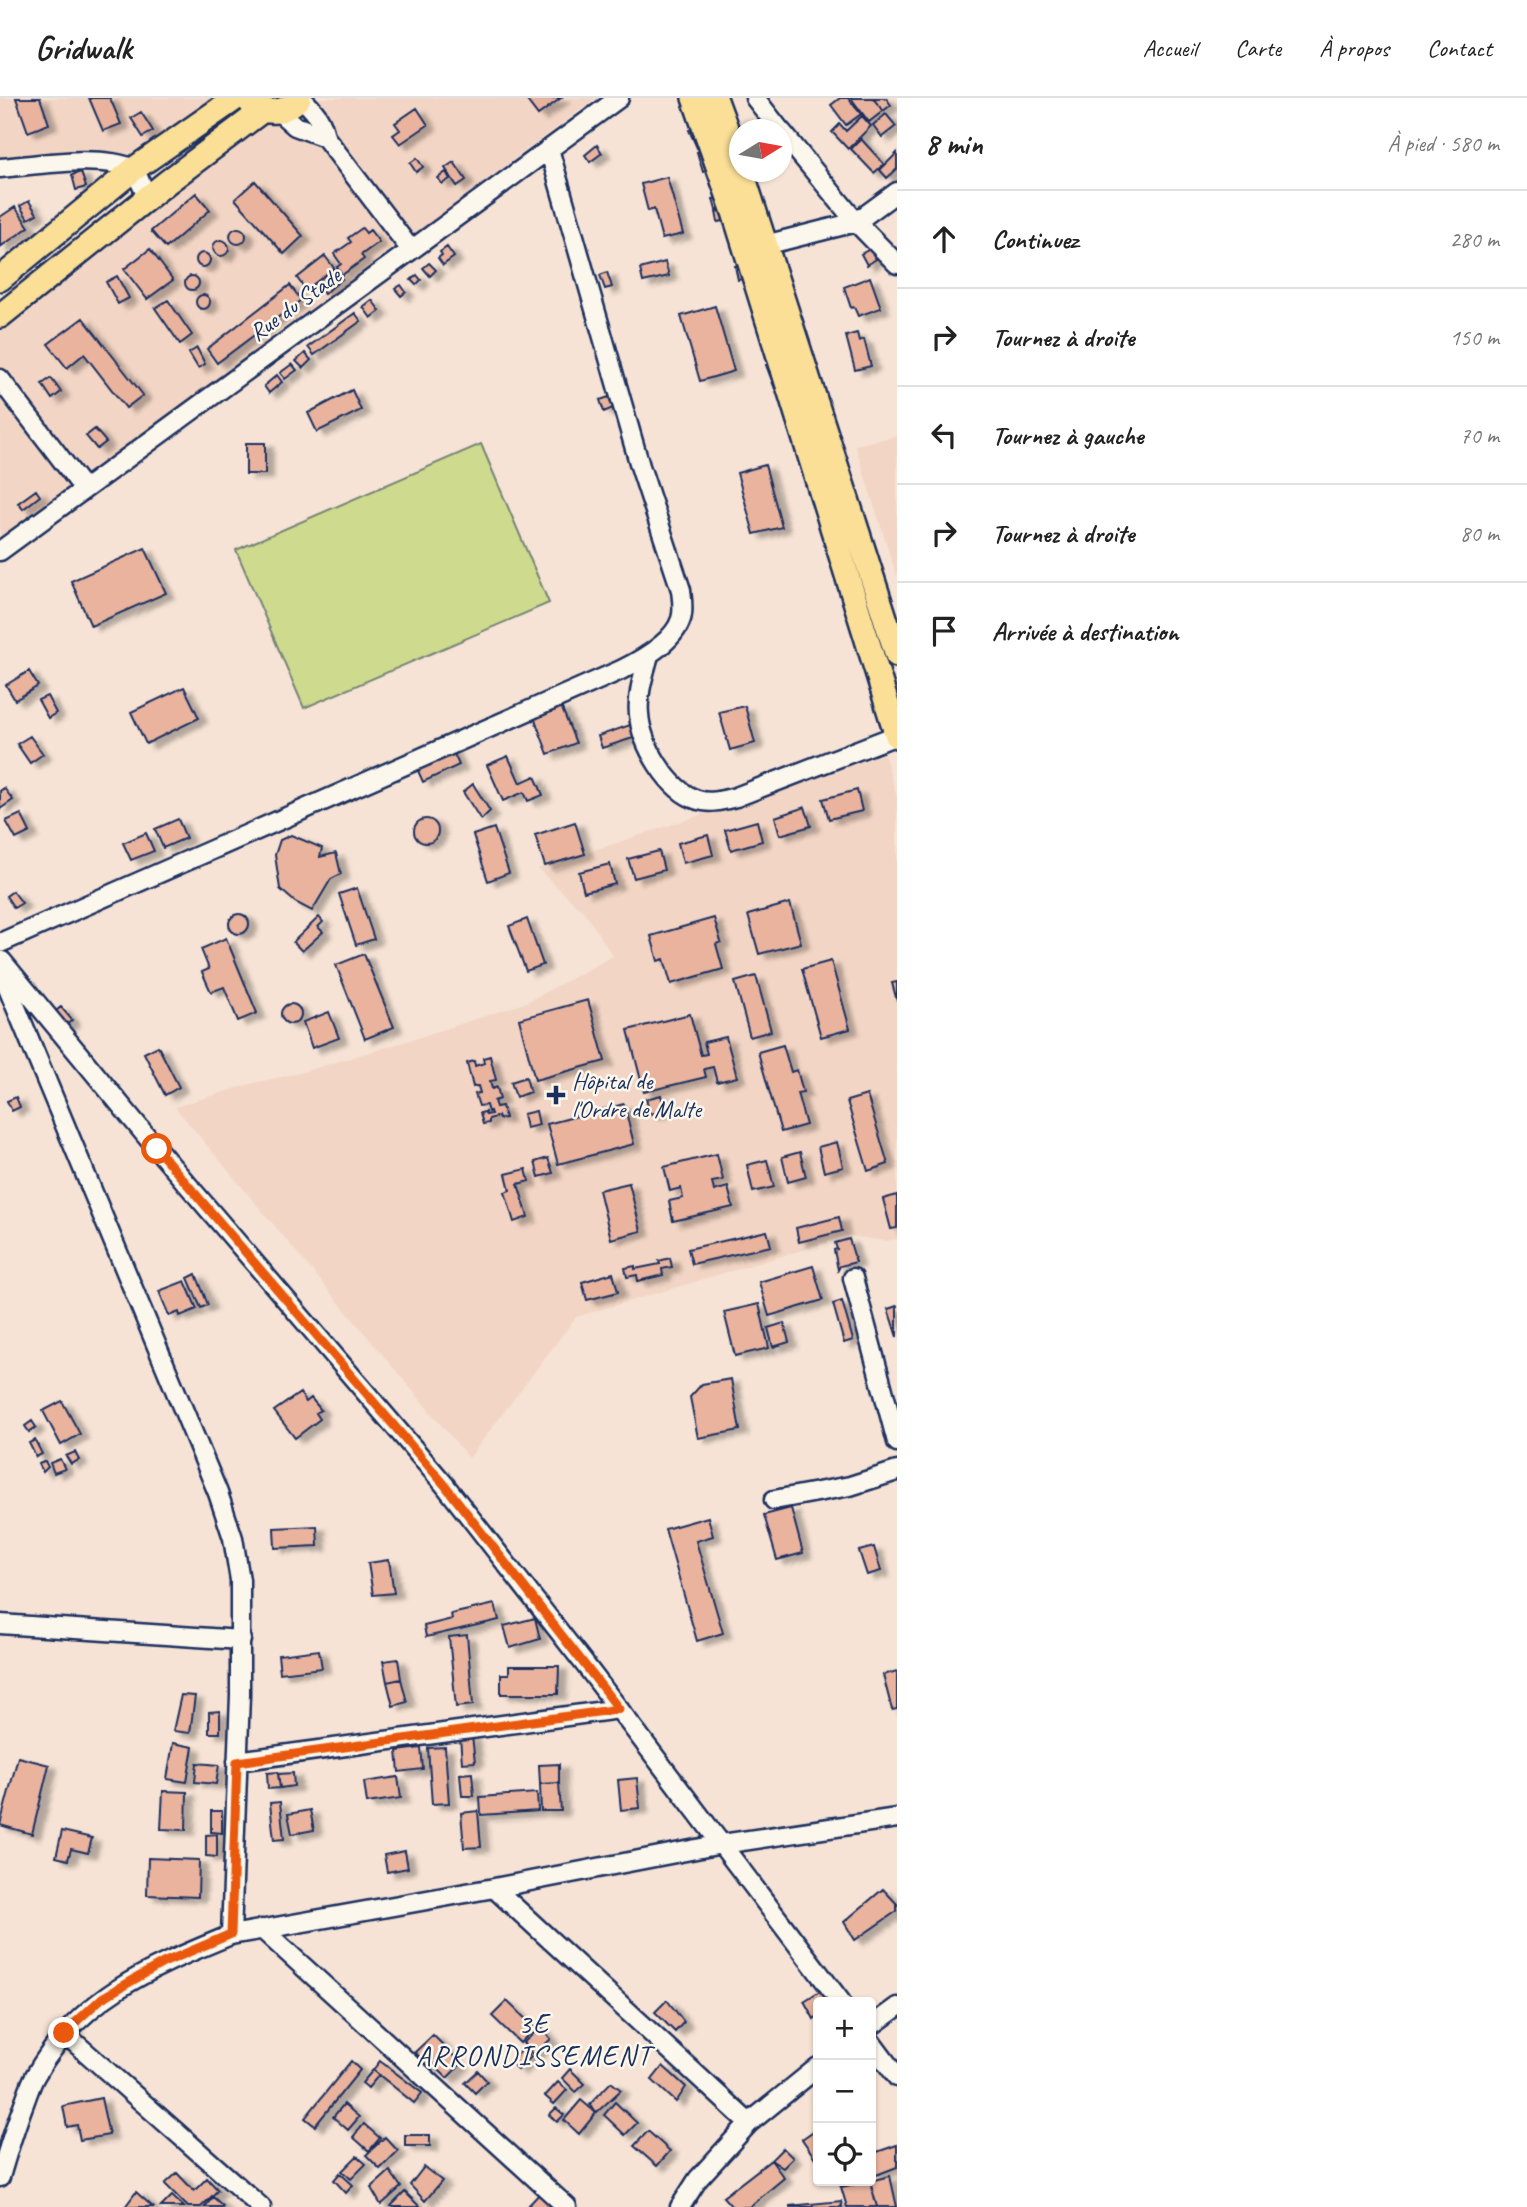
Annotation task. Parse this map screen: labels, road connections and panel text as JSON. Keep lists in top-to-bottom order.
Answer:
{
  "streets": {
    "street": ["Rue du Stade"]
  },
  "districts": ["3E ARRONDISSEMENT"],
  "places": {
    "health": ["Hôpital de l'Ordre de Malte"]
  },
  "north": "right",
  "page": {
    "header": "Gridwalk",
    "nav": [
      "Accueil",
      "Carte",
      "À propos",
      "Contact"
    ],
    "heading": ["8 min", "À pied · 580 m"],
    "list": [
      ["Continuez", "280 m"],
      ["Tournez à droite", "150 m"],
      ["Tournez à gauche", "70 m"],
      ["Tournez à droite", "80 m"],
      "Arrivée à destination"
    ],
    "map_buttons": ["+", "−"]
  }
}
